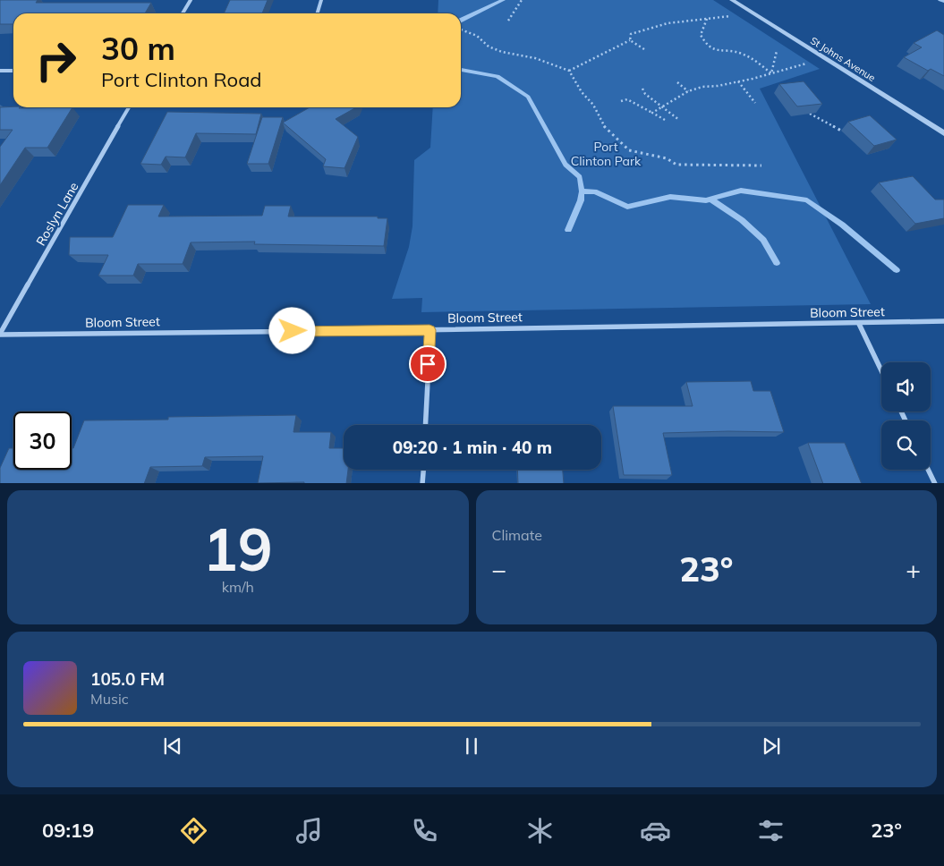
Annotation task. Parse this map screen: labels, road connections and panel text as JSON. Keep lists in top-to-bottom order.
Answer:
{
  "streets": {
    "street": ["St Johns Avenue", "Roslyn Lane", "Bloom Street"]
  },
  "crossings": [
    ["Roslyn Lane", "Bloom Street"]
  ],
  "parks": ["Port Clinton Park"],
  "page": {
    "turn": ["30 m", "Port Clinton Road"],
    "limit": "30",
    "trip": "09:20 · 1 min · 40 m",
    "tile": [
      ["19", "km/h"],
      "Climate"
    ],
    "heat": ["−", "23°", "+"],
    "song": ["105.0 FM", "Music"],
    "tabs": ["09:19", "23°"]
  }
}
